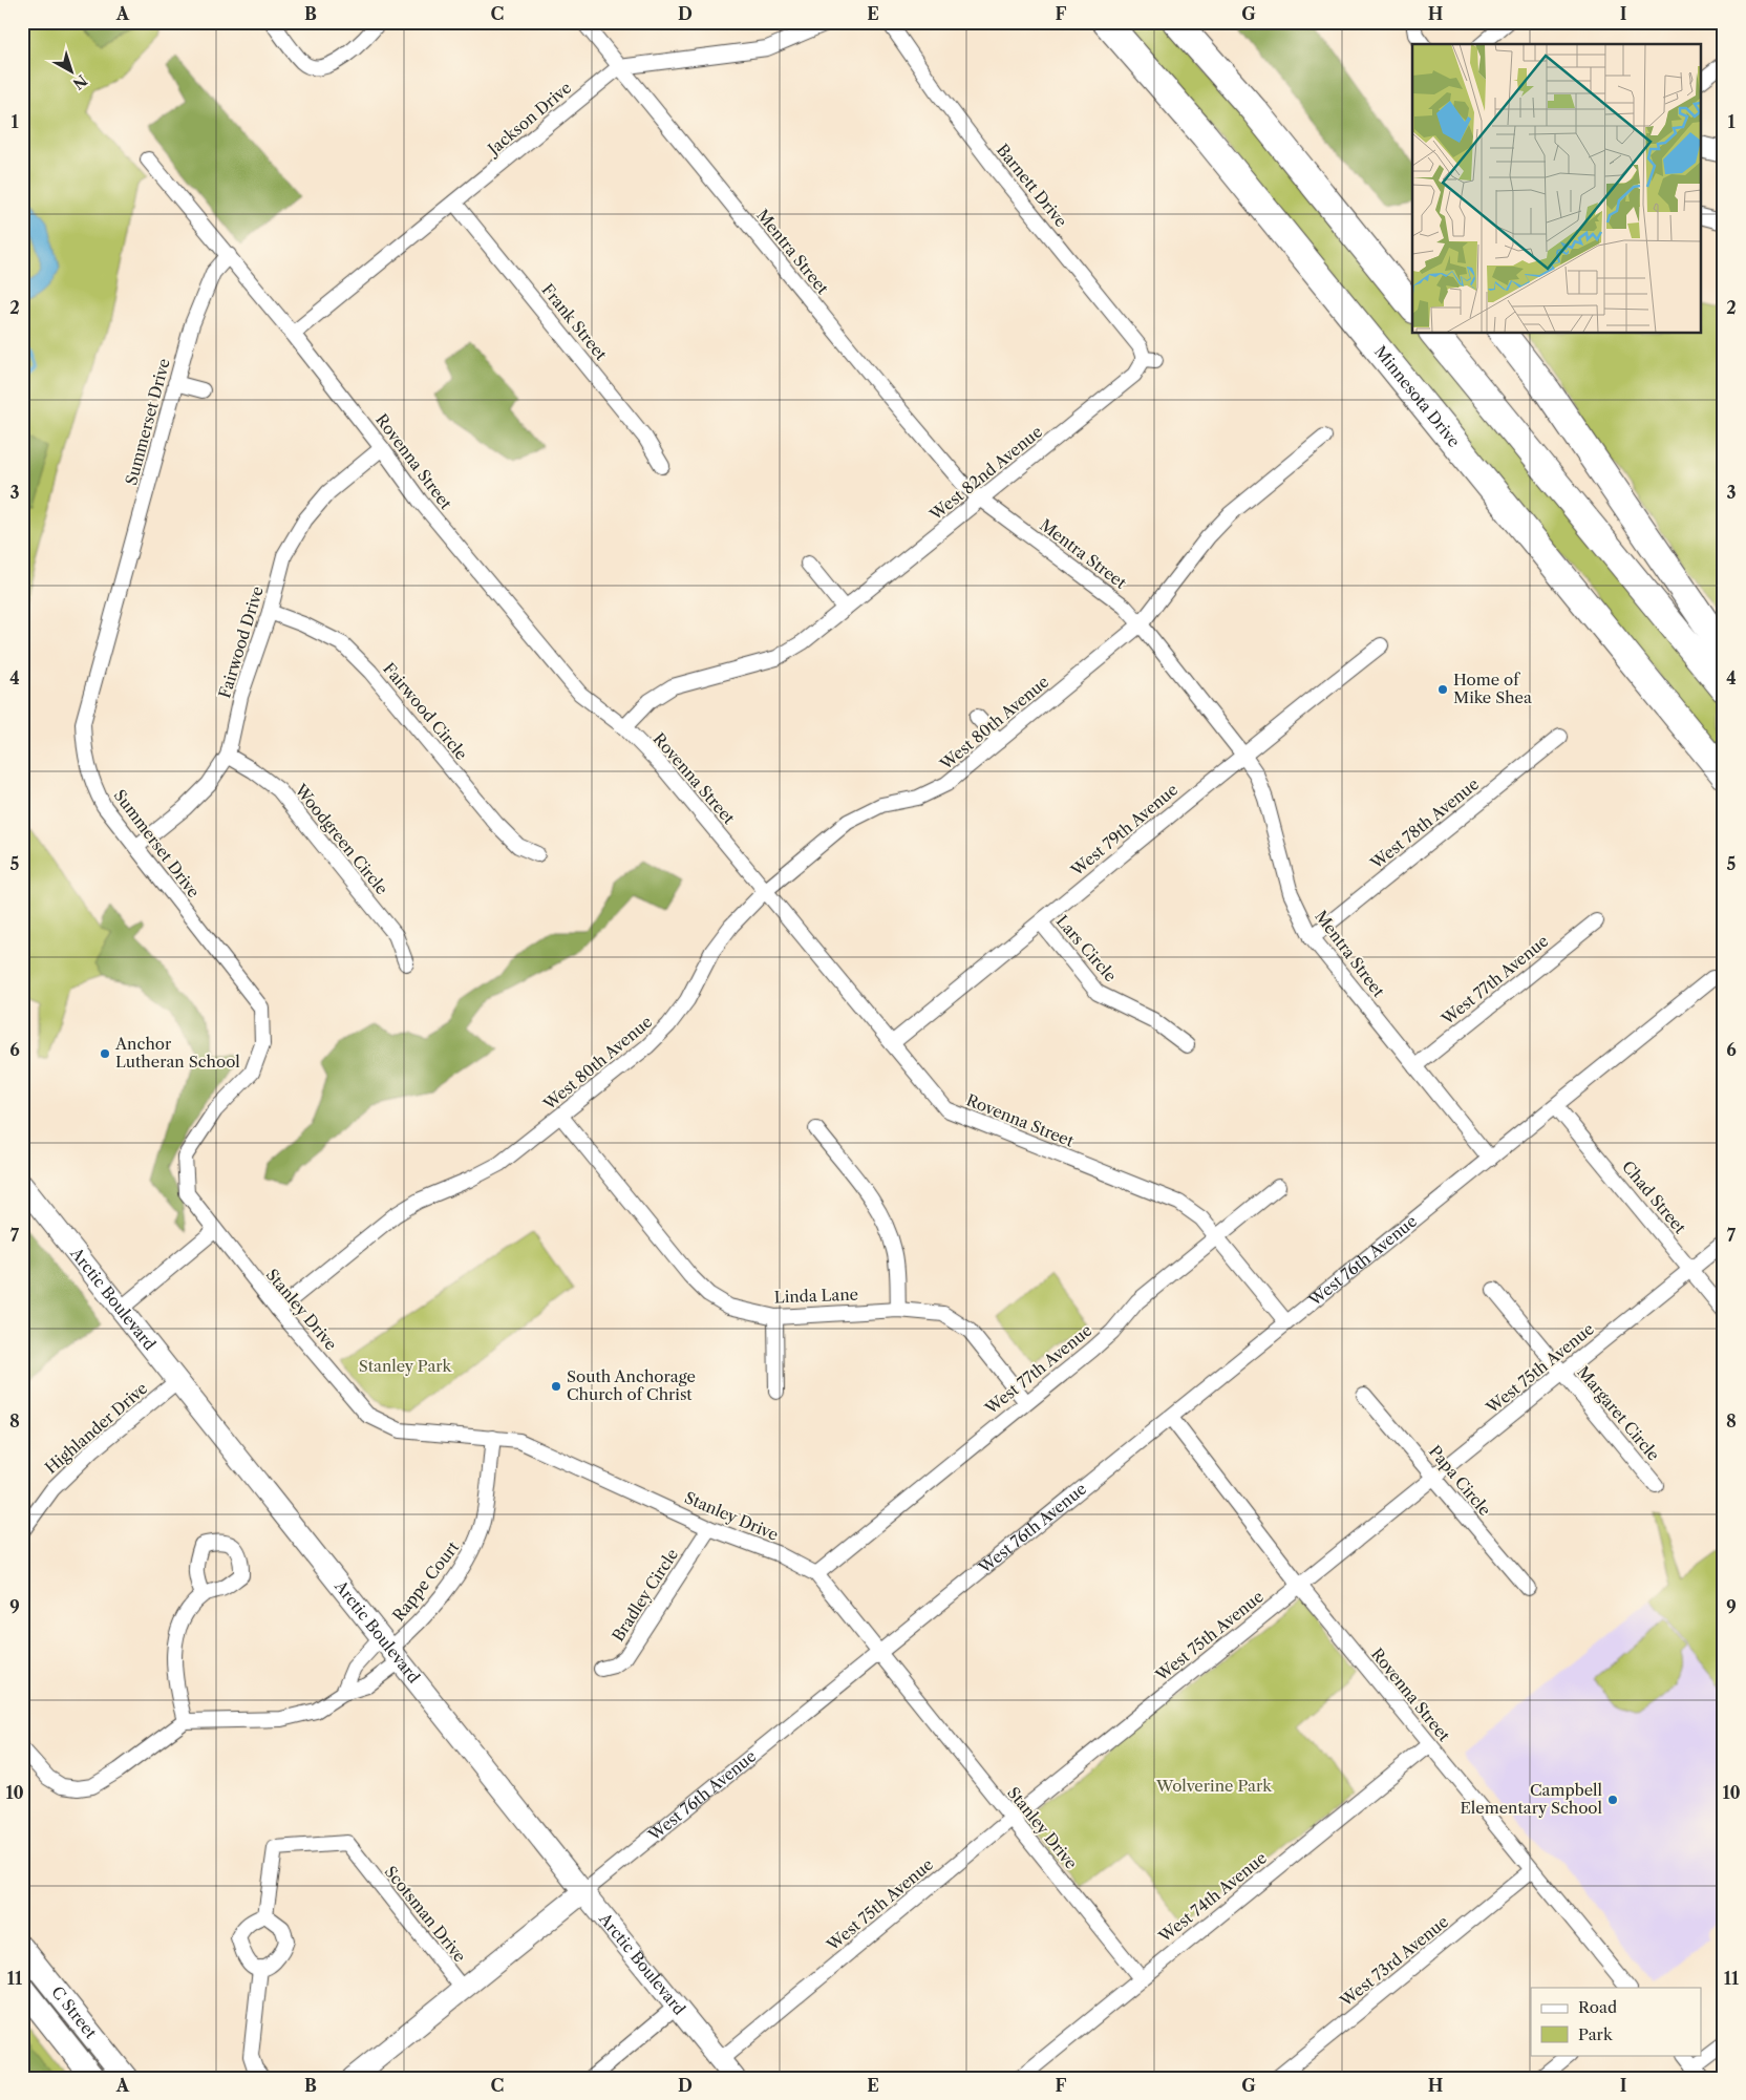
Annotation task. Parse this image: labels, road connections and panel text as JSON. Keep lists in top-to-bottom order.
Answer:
{
  "streets": {
    "highway": ["Minnesota Drive"],
    "main road": ["West 76th Avenue", "Arctic Boulevard", "C Street"],
    "street": [
      "Jackson Drive",
      "Barnett Drive",
      "Mentra Street",
      "Frank Street",
      "Summerset Drive",
      "Rovenna Street",
      "West 82nd Avenue",
      "Fairwood Drive",
      "Fairwood Circle",
      "West 80th Avenue",
      "West 78th Avenue",
      "West 79th Avenue",
      "Woodgreen Circle",
      "Lars Circle",
      "West 77th Avenue",
      "Chad Street",
      "Linda Lane",
      "Stanley Drive",
      "West 75th Avenue",
      "Margaret Circle",
      "Highlander Drive",
      "Papa Circle",
      "Rappe Court",
      "Bradley Circle",
      "West 74th Avenue",
      "Scotsman Drive",
      "West 73rd Avenue"
    ]
  },
  "crossings": [
    ["Jackson Drive", "Mentra Street"],
    ["Jackson Drive", "Frank Street"],
    ["Jackson Drive", "Rovenna Street"],
    ["Barnett Drive", "West 82nd Avenue"],
    ["Mentra Street", "West 82nd Avenue"],
    ["Mentra Street", "West 80th Avenue"],
    ["Mentra Street", "West 78th Avenue"],
    ["Mentra Street", "West 79th Avenue"],
    ["Mentra Street", "West 77th Avenue"],
    ["Mentra Street", "West 76th Avenue"],
    ["Summerset Drive", "Rovenna Street"],
    ["Summerset Drive", "Fairwood Drive"],
    ["Summerset Drive", "Stanley Drive"],
    ["Rovenna Street", "West 82nd Avenue"],
    ["Rovenna Street", "Fairwood Drive"],
    ["Rovenna Street", "West 80th Avenue"],
    ["Rovenna Street", "West 79th Avenue"],
    ["Rovenna Street", "West 77th Avenue"],
    ["Rovenna Street", "West 76th Avenue"],
    ["Rovenna Street", "West 75th Avenue"],
    ["Rovenna Street", "West 74th Avenue"],
    ["Rovenna Street", "West 73rd Avenue"],
    ["Fairwood Drive", "Fairwood Circle"],
    ["Fairwood Drive", "Woodgreen Circle"],
    ["West 80th Avenue", "Linda Lane"],
    ["West 80th Avenue", "Stanley Drive"],
    ["West 79th Avenue", "Lars Circle"],
    ["West 77th Avenue", "Linda Lane"],
    ["West 77th Avenue", "Stanley Drive"],
    ["Chad Street", "West 76th Avenue"],
    ["Chad Street", "West 75th Avenue"],
    ["West 76th Avenue", "Arctic Boulevard"],
    ["West 76th Avenue", "Stanley Drive"],
    ["West 76th Avenue", "Scotsman Drive"],
    ["Arctic Boulevard", "West 75th Avenue"],
    ["Arctic Boulevard", "Highlander Drive"],
    ["Arctic Boulevard", "Rappe Court"],
    ["Stanley Drive", "West 75th Avenue"],
    ["Stanley Drive", "Rappe Court"],
    ["Stanley Drive", "Bradley Circle"],
    ["Stanley Drive", "West 74th Avenue"],
    ["West 75th Avenue", "Margaret Circle"],
    ["West 75th Avenue", "Papa Circle"]
  ],
  "parks": ["Stanley Park", "Wolverine Park"],
  "places": [
    "Home of Mike Shea",
    "Anchor Lutheran School",
    "South Anchorage Church of Christ",
    "Campbell Elementary School"
  ],
  "legend": ["Road", "Park"],
  "north": "bottom right",
  "grid": {
    "columns": [
      "A",
      "B",
      "C",
      "D",
      "E",
      "F",
      "G",
      "H",
      "I"
    ],
    "rows": [
      "1",
      "2",
      "3",
      "4",
      "5",
      "6",
      "7",
      "8",
      "9",
      "10",
      "11"
    ]
  }
}
